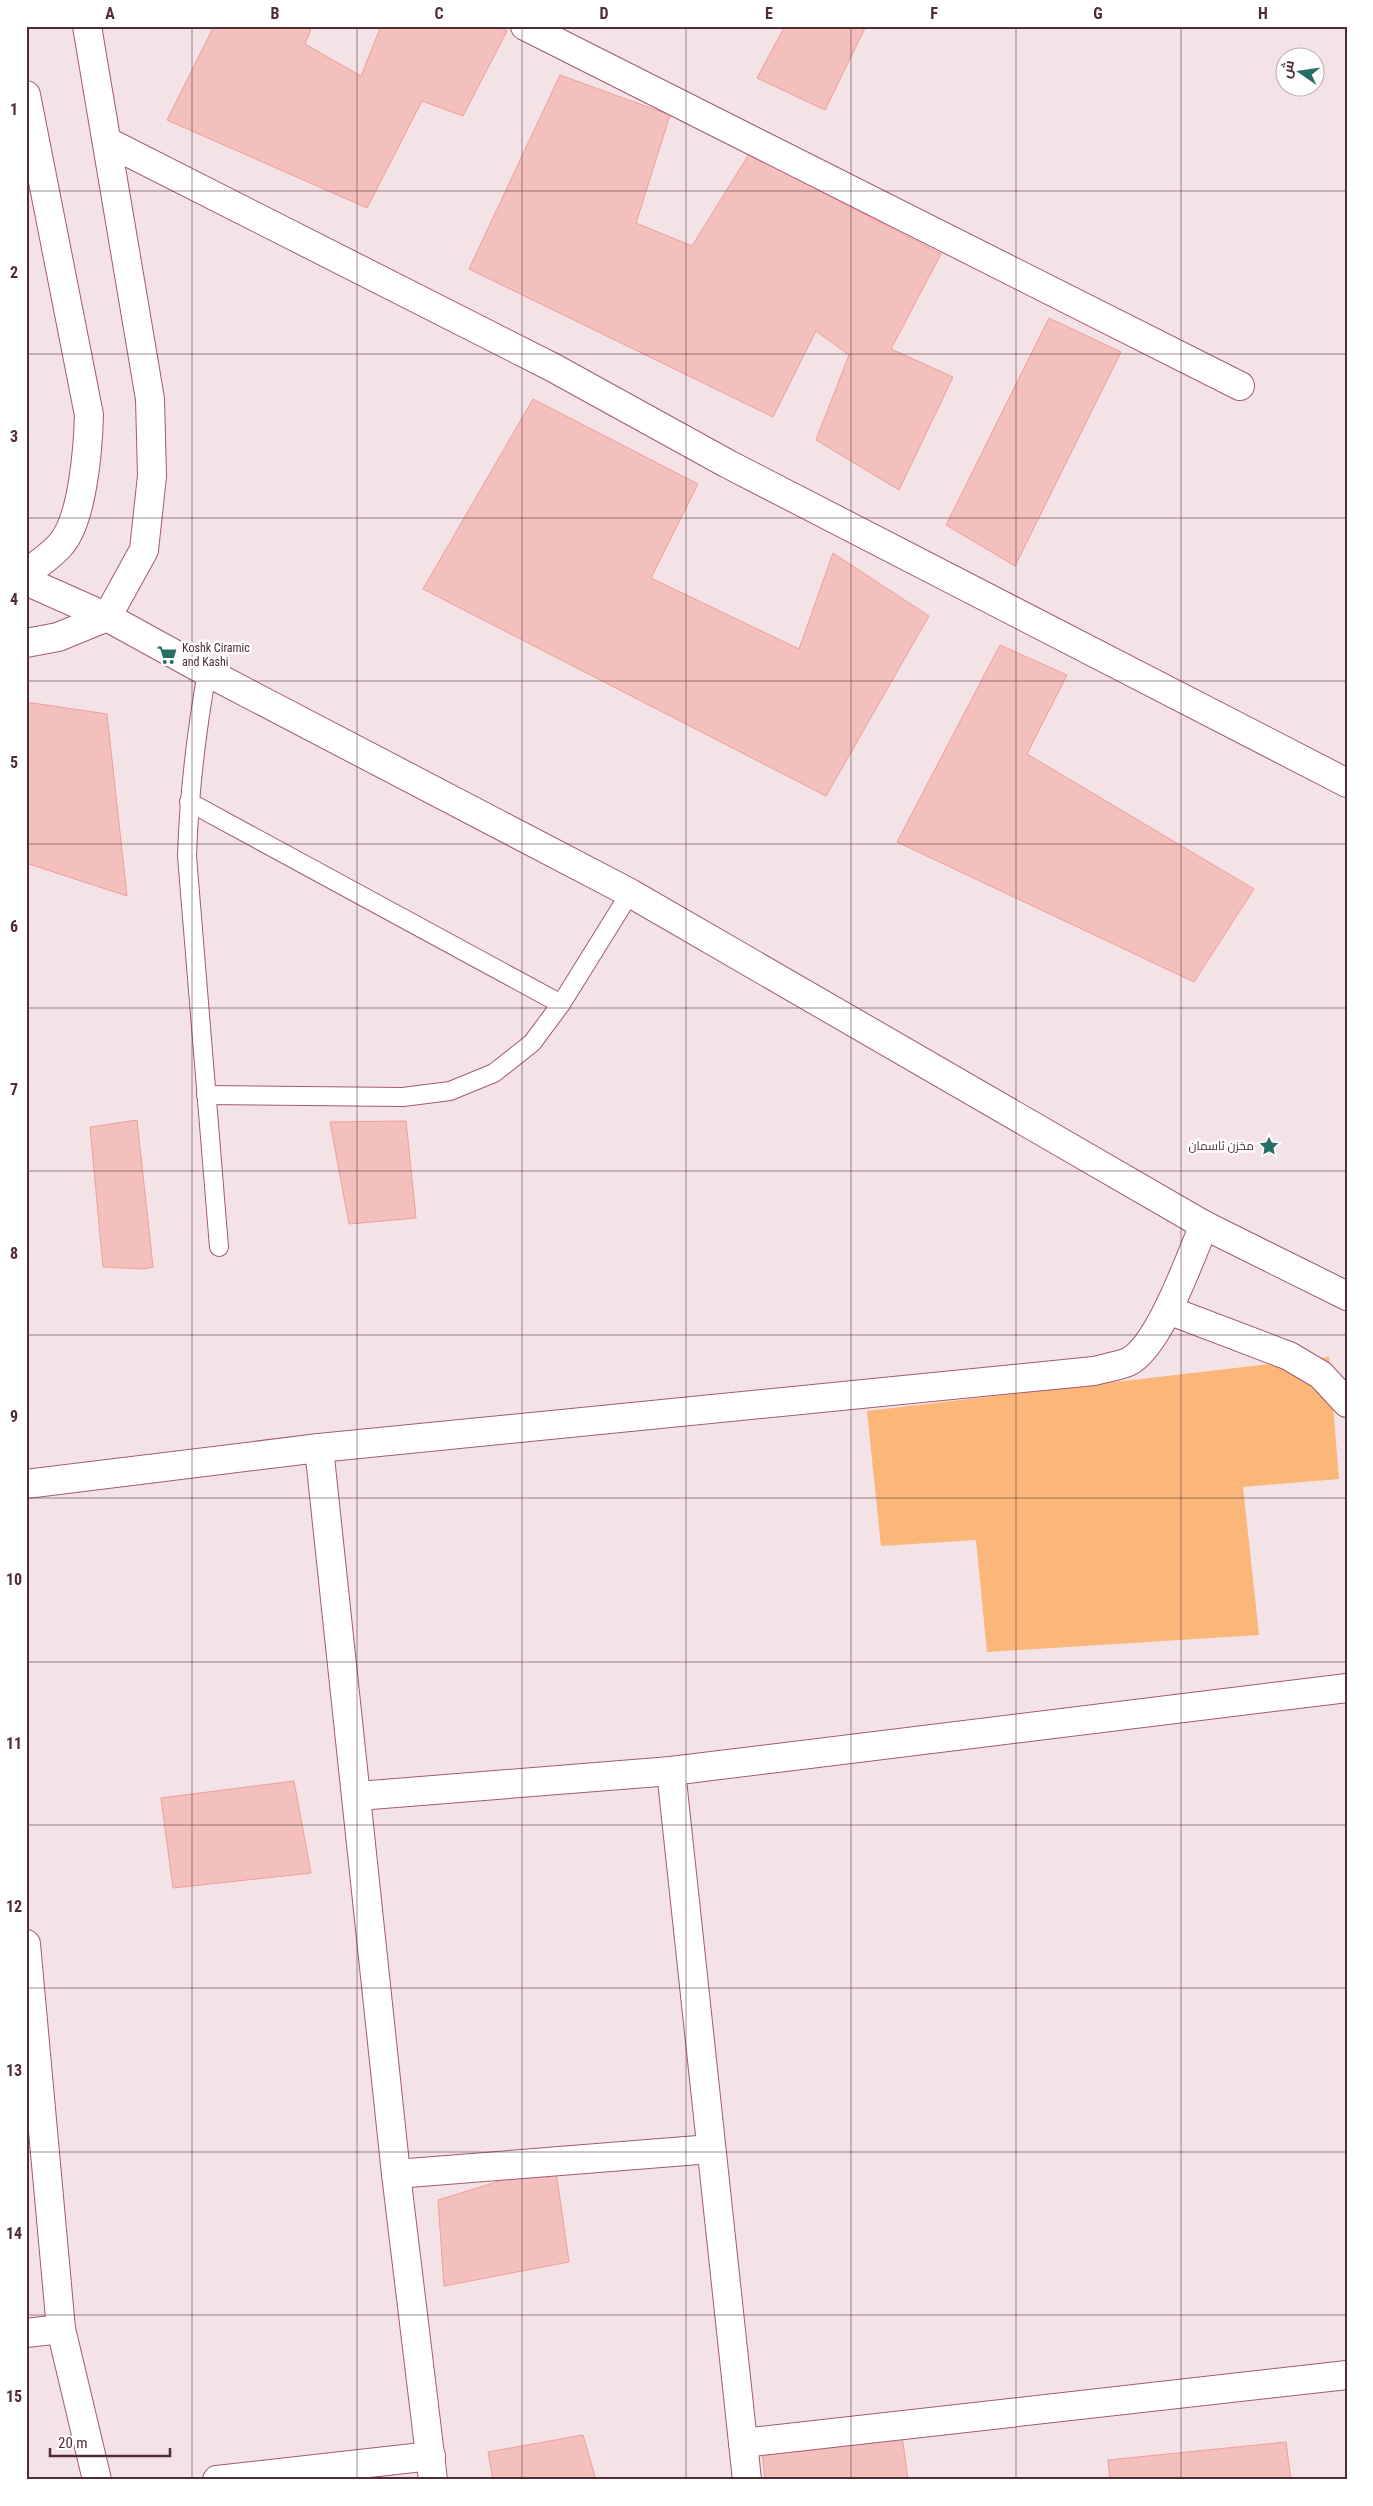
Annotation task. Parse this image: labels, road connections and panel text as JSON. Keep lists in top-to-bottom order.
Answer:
{
  "places": {
    "supermarket": ["Koshk Ciramic and Kashi"],
    "place": ["مخزن ئاسمان"]
  },
  "scale_bar": "20 m",
  "north": "left",
  "grid": {
    "columns": [
      "A",
      "B",
      "C",
      "D",
      "E",
      "F",
      "G",
      "H"
    ],
    "rows": [
      "1",
      "2",
      "3",
      "4",
      "5",
      "6",
      "7",
      "8",
      "9",
      "10",
      "11",
      "12",
      "13",
      "14",
      "15"
    ]
  }
}
